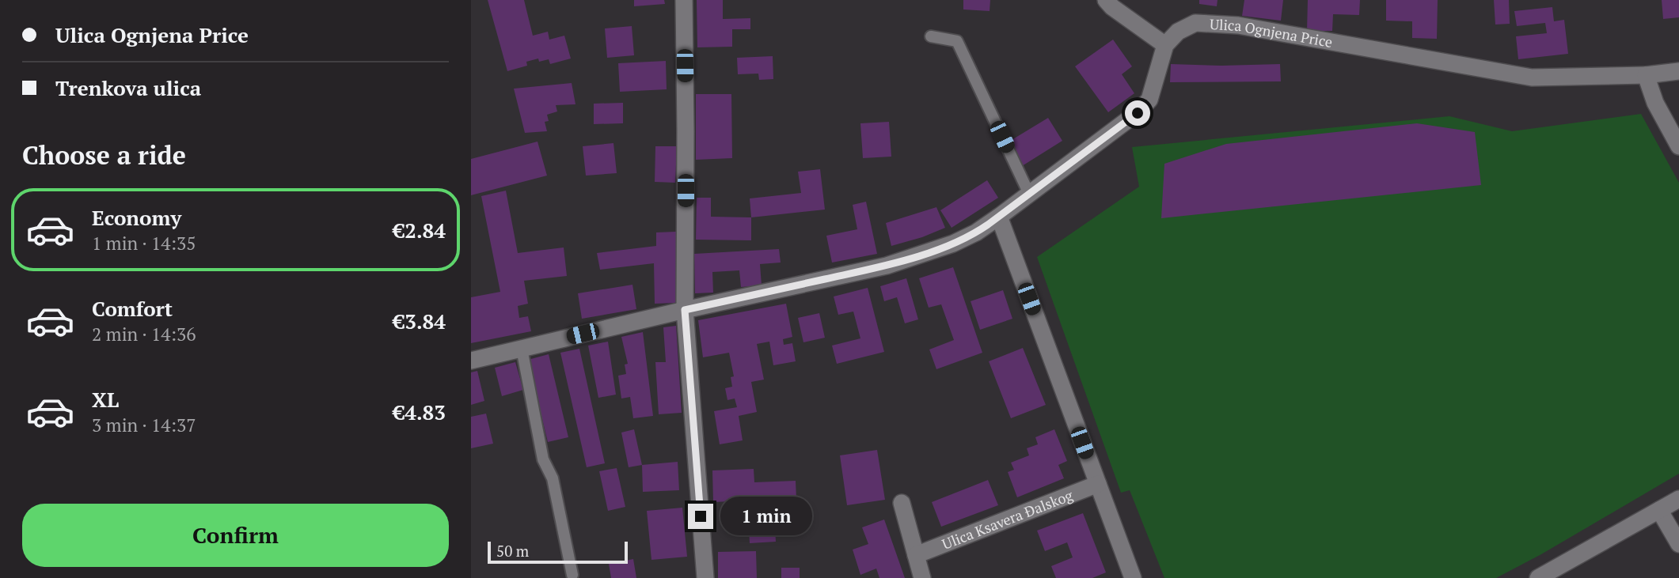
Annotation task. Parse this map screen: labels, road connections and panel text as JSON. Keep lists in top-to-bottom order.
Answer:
{
  "streets": {
    "street": ["Ulica Ognjena Price", "Ulica Ksavera Đalskog"]
  },
  "scale_bar": "50 m",
  "page": {
    "banner": ["Ulica Ognjena Price", "Trenkova ulica"],
    "heading": "Choose a ride",
    "list": [
      {
        "name": "Economy",
        "note": "1 min · 14:35",
        "value": "€2.84"
      },
      {
        "name": "Comfort",
        "note": "2 min · 14:36",
        "value": "€3.84"
      },
      {
        "name": "XL",
        "note": "3 min · 14:37",
        "value": "€4.83"
      }
    ],
    "buttons": "Confirm",
    "bubble": "1 min",
    "scale": "50 m"
  }
}
